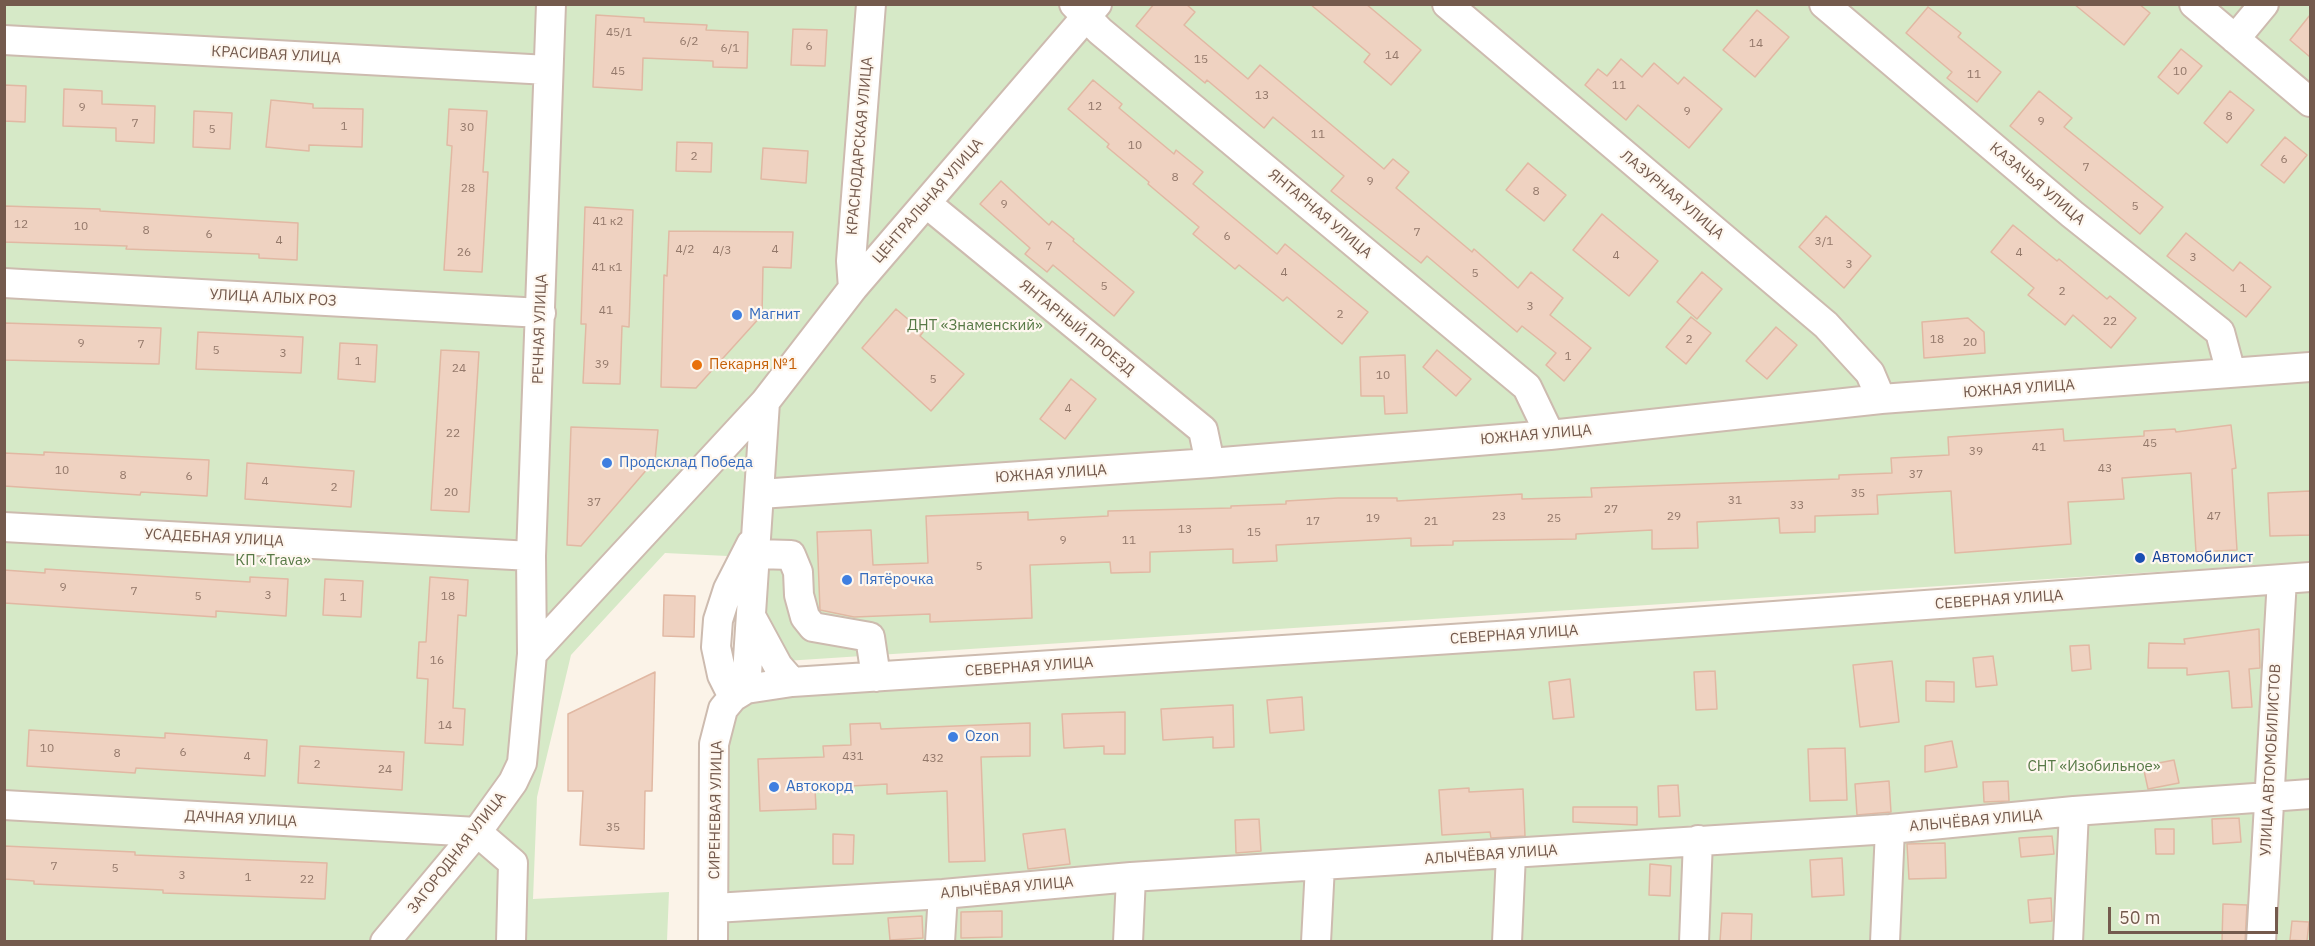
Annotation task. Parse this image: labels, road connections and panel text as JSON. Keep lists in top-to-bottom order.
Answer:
{
  "streets": {
    "street": [
      "КРАСИВАЯ УЛИЦА",
      "КРАСНОДАРСКАЯ УЛИЦА",
      "КАЗАЧЬЯ УЛИЦА",
      "ЛАЗУРНАЯ УЛИЦА",
      "ЦЕНТРАЛЬНАЯ УЛИЦА",
      "ЯНТАРНАЯ УЛИЦА",
      "УЛИЦА АЛЫХ РОЗ",
      "ЯНТАРНЫЙ ПРОЕЗД",
      "РЕЧНАЯ УЛИЦА",
      "ЮЖНАЯ УЛИЦА",
      "УСАДЕБНАЯ УЛИЦА",
      "СЕВЕРНАЯ УЛИЦА",
      "УЛИЦА АВТОМОБИЛИСТОВ",
      "СИРЕНЕВАЯ УЛИЦА",
      "ДАЧНАЯ УЛИЦА",
      "АЛЫЧЁВАЯ УЛИЦА",
      "ЗАГОРОДНАЯ УЛИЦА"
    ]
  },
  "crossings": [
    ["КРАСИВАЯ УЛИЦА", "РЕЧНАЯ УЛИЦА"],
    ["КРАСНОДАРСКАЯ УЛИЦА", "ЦЕНТРАЛЬНАЯ УЛИЦА"],
    ["КАЗАЧЬЯ УЛИЦА", "ЮЖНАЯ УЛИЦА"],
    ["ЛАЗУРНАЯ УЛИЦА", "ЮЖНАЯ УЛИЦА"],
    ["ЦЕНТРАЛЬНАЯ УЛИЦА", "ЯНТАРНАЯ УЛИЦА"],
    ["ЦЕНТРАЛЬНАЯ УЛИЦА", "ЯНТАРНЫЙ ПРОЕЗД"],
    ["ЦЕНТРАЛЬНАЯ УЛИЦА", "РЕЧНАЯ УЛИЦА"],
    ["ЦЕНТРАЛЬНАЯ УЛИЦА", "ЗАГОРОДНАЯ УЛИЦА"],
    ["ЯНТАРНАЯ УЛИЦА", "ЮЖНАЯ УЛИЦА"],
    ["УЛИЦА АЛЫХ РОЗ", "РЕЧНАЯ УЛИЦА"],
    ["ЯНТАРНЫЙ ПРОЕЗД", "ЮЖНАЯ УЛИЦА"],
    ["РЕЧНАЯ УЛИЦА", "УСАДЕБНАЯ УЛИЦА"],
    ["РЕЧНАЯ УЛИЦА", "ЗАГОРОДНАЯ УЛИЦА"],
    ["СЕВЕРНАЯ УЛИЦА", "УЛИЦА АВТОМОБИЛИСТОВ"],
    ["СЕВЕРНАЯ УЛИЦА", "СИРЕНЕВАЯ УЛИЦА"],
    ["УЛИЦА АВТОМОБИЛИСТОВ", "АЛЫЧЁВАЯ УЛИЦА"],
    ["СИРЕНЕВАЯ УЛИЦА", "АЛЫЧЁВАЯ УЛИЦА"],
    ["ДАЧНАЯ УЛИЦА", "ЗАГОРОДНАЯ УЛИЦА"]
  ],
  "parks": ["ДНТ «Знаменский»", "КП «Trava»", "СНТ «Изобильное»"],
  "places": [
    "Магнит",
    "Пекарня №1",
    "Продсклад Победа",
    "Автомобилист",
    "Пятёрочка",
    "Ozon",
    "Автокорд"
  ],
  "house_numbers": [
    "45/1",
    "6/2",
    "14",
    "6",
    "6/1",
    "14",
    "15",
    "45",
    "10",
    "11",
    "11",
    "13",
    "12",
    "9",
    "9",
    "8",
    "9",
    "7",
    "1",
    "30",
    "5",
    "11",
    "10",
    "2",
    "6",
    "7",
    "8",
    "9",
    "28",
    "8",
    "9",
    "5",
    "41 к2",
    "12",
    "10",
    "8",
    "7",
    "6",
    "6",
    "4",
    "3/1",
    "7",
    "4/2",
    "4",
    "4/3",
    "26",
    "4",
    "4",
    "3",
    "3",
    "41 к1",
    "4",
    "5",
    "5",
    "1",
    "2",
    "3",
    "41",
    "2",
    "22",
    "2",
    "18",
    "20",
    "9",
    "7",
    "5",
    "3",
    "1",
    "1",
    "39",
    "24",
    "10",
    "5",
    "4",
    "22",
    "45",
    "41",
    "39",
    "43",
    "10",
    "37",
    "8",
    "6",
    "4",
    "2",
    "20",
    "35",
    "31",
    "37",
    "33",
    "27",
    "23",
    "29",
    "47",
    "19",
    "25",
    "17",
    "21",
    "13",
    "15",
    "9",
    "11",
    "5",
    "9",
    "7",
    "3",
    "5",
    "18",
    "1",
    "16",
    "14",
    "10",
    "6",
    "8",
    "4",
    "431",
    "432",
    "2",
    "24",
    "35",
    "7",
    "5",
    "3",
    "1",
    "22"
  ],
  "scale_bar": "50 m"
}
